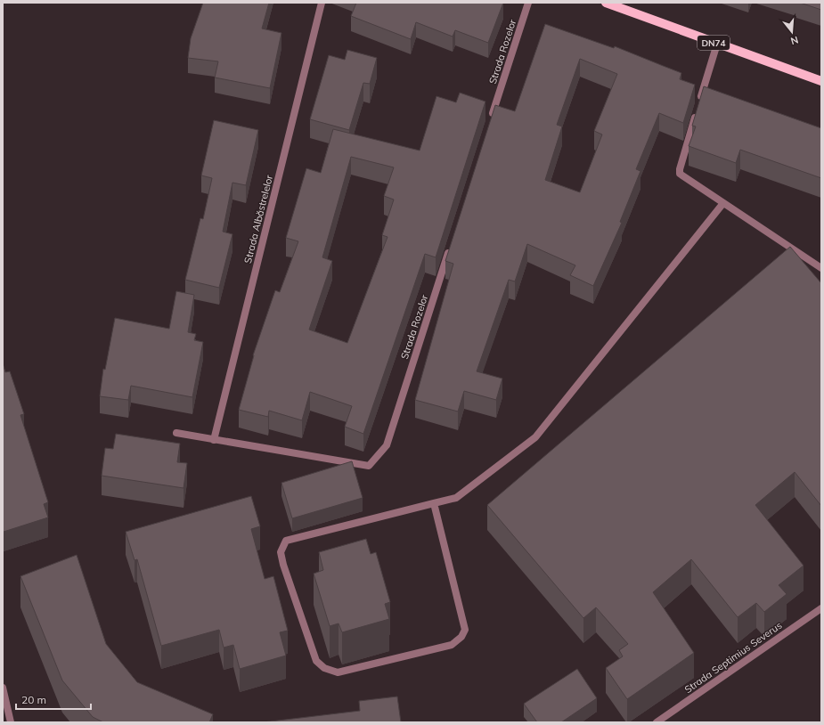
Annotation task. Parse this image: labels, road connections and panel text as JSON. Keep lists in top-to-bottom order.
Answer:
{
  "streets": {
    "main road": ["DN74"],
    "street": ["Strada Rozelor", "Strada Albăstrelelor", "Strada Septimius Severus"]
  },
  "crossings": [
    ["Strada Rozelor", "Strada Albăstrelelor"]
  ],
  "scale_bar": "20 m",
  "north": "bottom"
}
